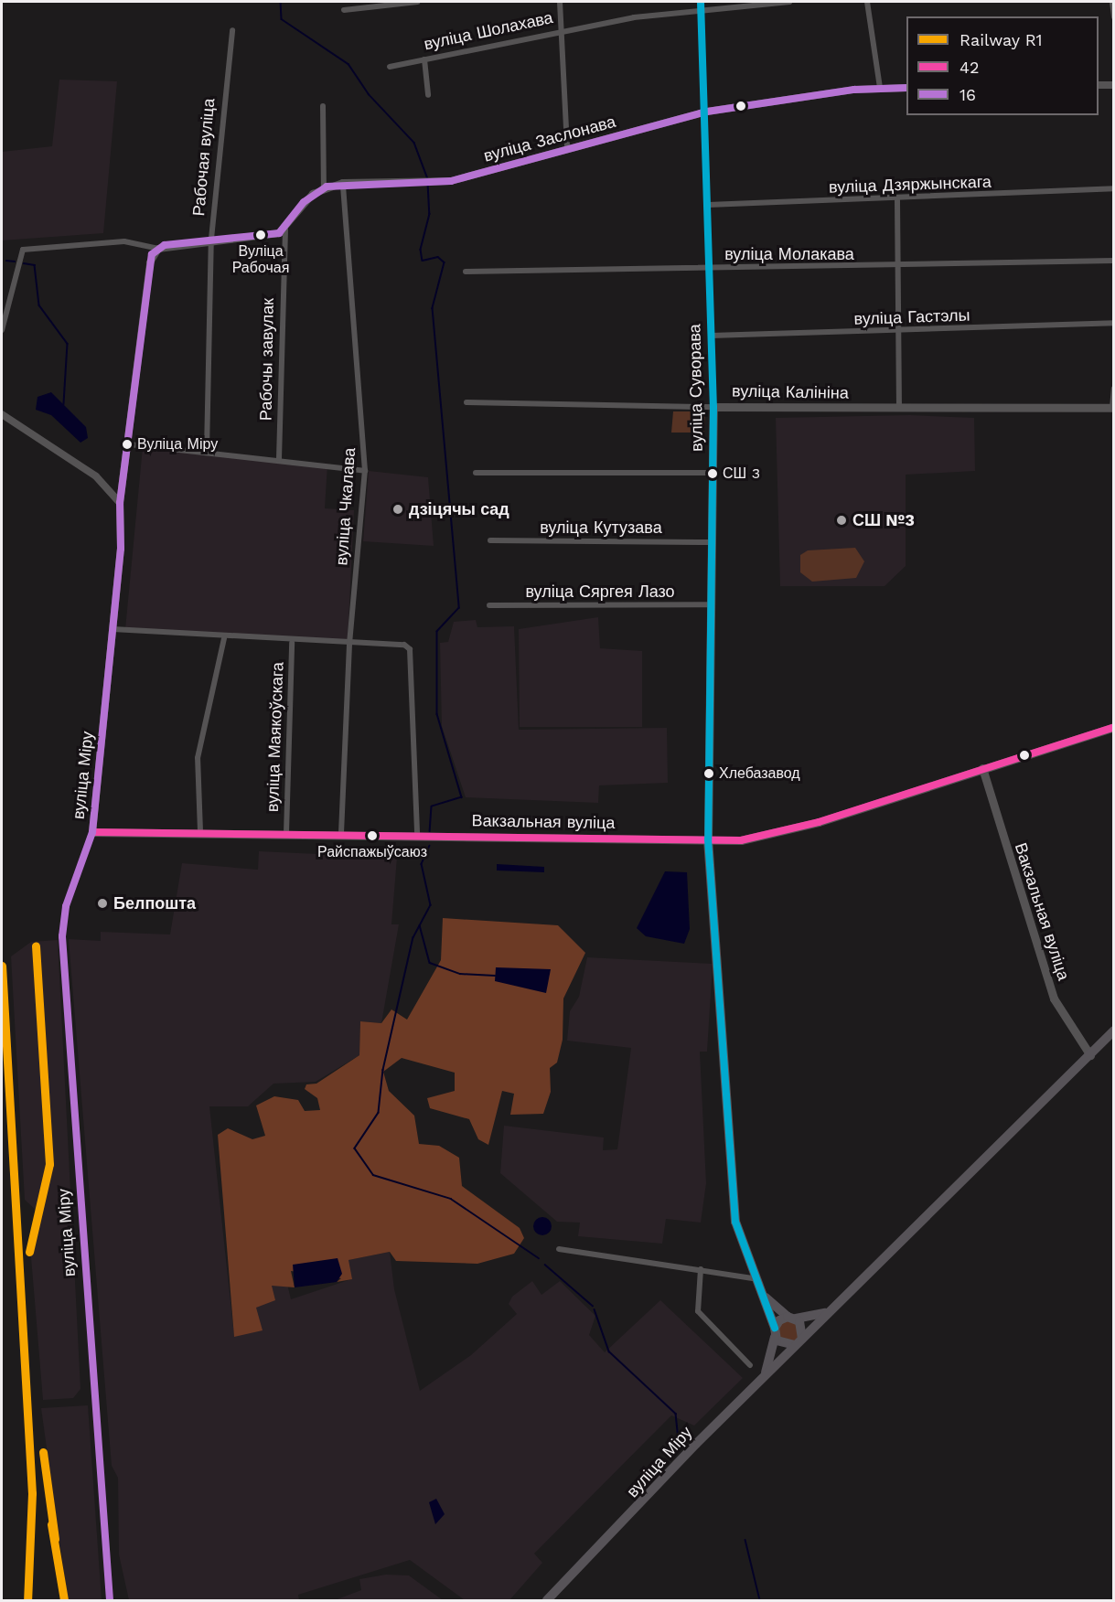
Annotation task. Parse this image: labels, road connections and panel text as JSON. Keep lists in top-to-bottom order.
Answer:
{
  "streets": {
    "main road": [
      "вуліца Суворава",
      "вуліца Калініна",
      "вуліца Міру",
      "Вакзальная вуліца"
    ],
    "street": [
      "вуліца Шолахава",
      "вуліца Заслонава",
      "Рабочая вуліца",
      "вуліца Дзяржынскага",
      "вуліца Молакава",
      "вуліца Гастэлы",
      "Рабочы завулак",
      "вуліца Чкалава",
      "вуліца Кутузава",
      "вуліца Сяргея Лазо",
      "вуліца Маякоўскага"
    ]
  },
  "crossings": [
    ["вуліца Шолахава", "вуліца Суворава"],
    ["вуліца Заслонава", "Рабочы завулак"],
    ["вуліца Заслонава", "вуліца Суворава"],
    ["вуліца Заслонава", "вуліца Чкалава"],
    ["вуліца Дзяржынскага", "вуліца Суворава"],
    ["вуліца Молакава", "вуліца Суворава"],
    ["вуліца Гастэлы", "вуліца Суворава"],
    ["вуліца Суворава", "вуліца Калініна"],
    ["вуліца Суворава", "вуліца Кутузава"],
    ["вуліца Суворава", "вуліца Сяргея Лазо"],
    ["вуліца Суворава", "Вакзальная вуліца"],
    ["вуліца Чкалава", "Вакзальная вуліца"],
    ["вуліца Маякоўскага", "Вакзальная вуліца"],
    ["вуліца Міру", "Вакзальная вуліца"]
  ],
  "places": [
    "Вуліца Рабочая",
    "Вуліца Міру",
    "СШ 3",
    "дзіцячы сад",
    "СШ №3",
    "Хлебазавод",
    "Райспажыўсаюз",
    "Белпошта"
  ],
  "lines": ["transit line 16", "transit line 42", "rail line R1"],
  "legend": ["Railway R1", "42", "16"]
}
